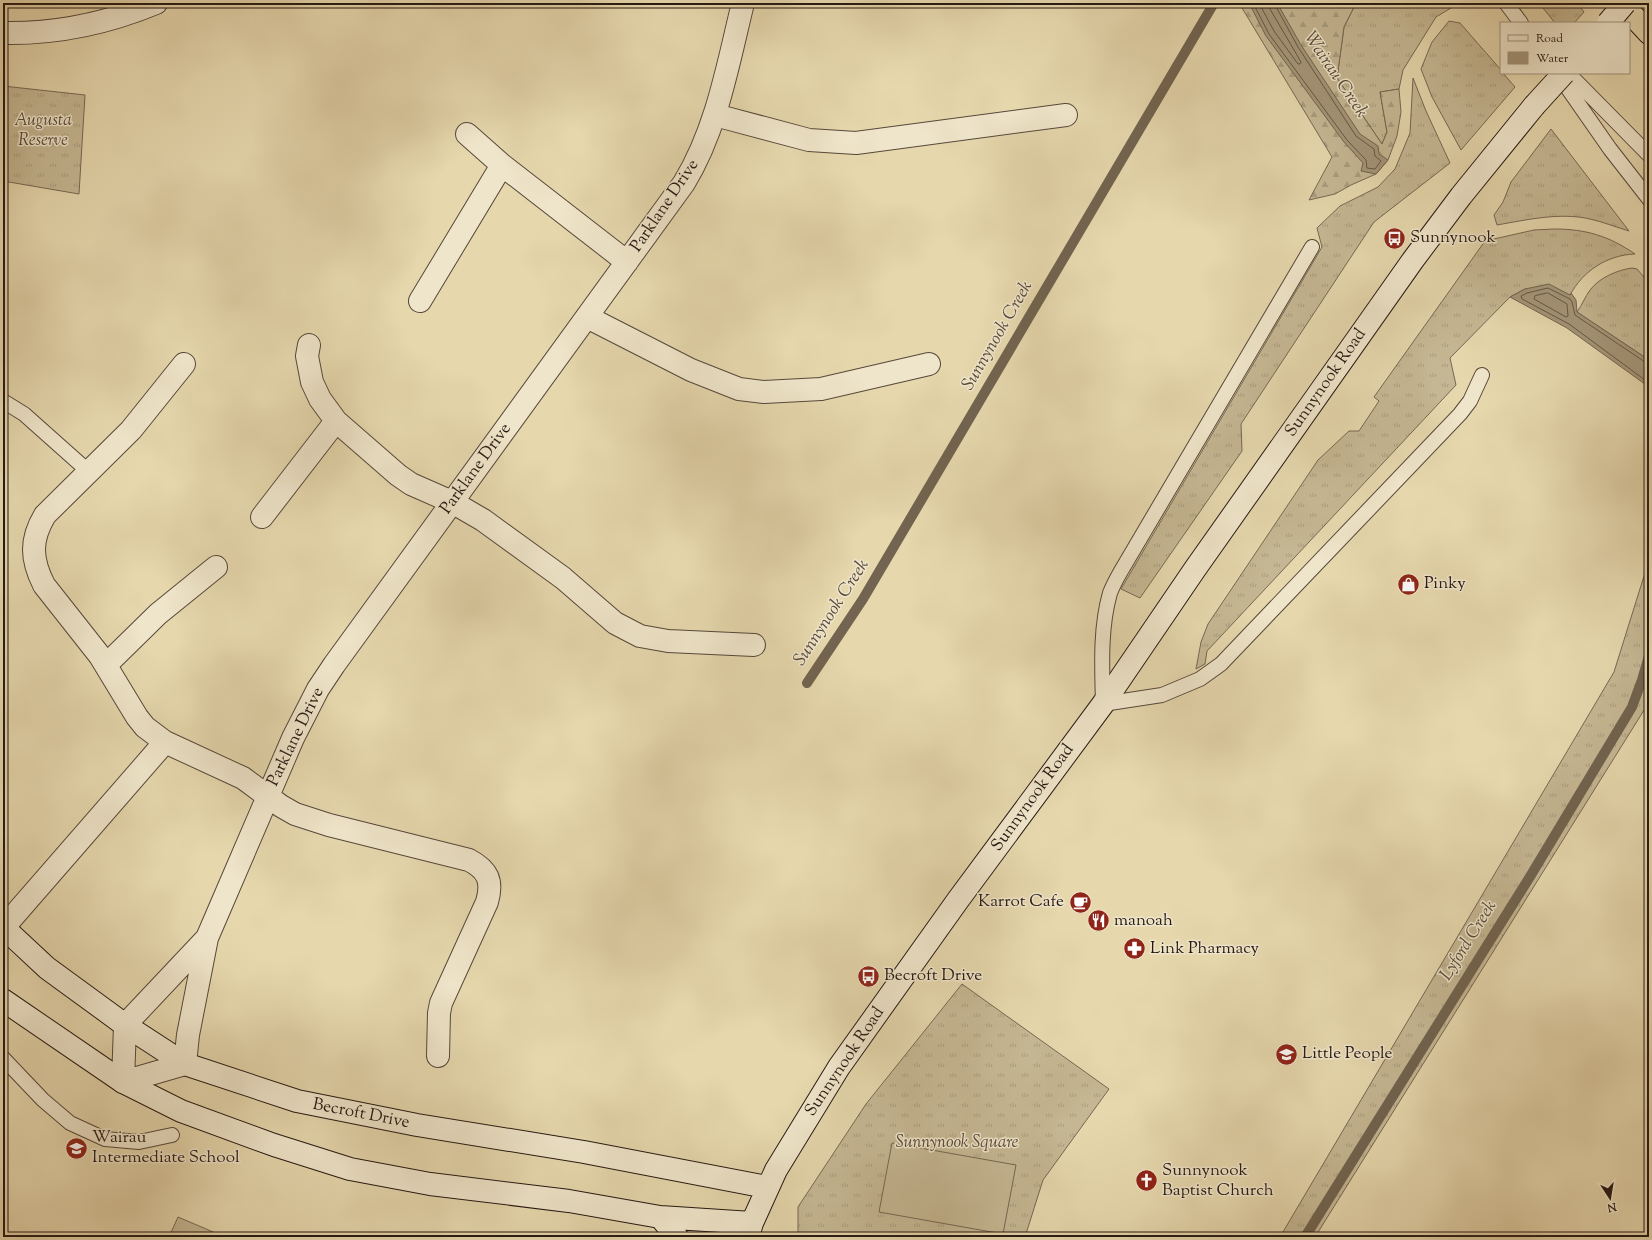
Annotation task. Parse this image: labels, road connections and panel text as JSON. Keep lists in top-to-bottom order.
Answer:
{
  "streets": {
    "street": ["Parklane Drive", "Sunnynook Road", "Becroft Drive"]
  },
  "crossings": [
    ["Parklane Drive", "Becroft Drive"],
    ["Sunnynook Road", "Becroft Drive"]
  ],
  "water": ["Wairau Creek", "Sunnynook Creek", "Lyford Creek"],
  "parks": ["Augusta Reserve", "Sunnynook Square"],
  "places": {
    "bus stop": ["Sunnynook", "Becroft Drive"],
    "shop": ["Pinky"],
    "cafe": ["Karrot Cafe"],
    "restaurant": ["manoah"],
    "pharmacy": ["Link Pharmacy"],
    "school or university": ["Little People", "Wairau Intermediate School"],
    "church": ["Sunnynook Baptist Church"]
  },
  "legend": ["Road", "Water"],
  "north": "bottom"
}
